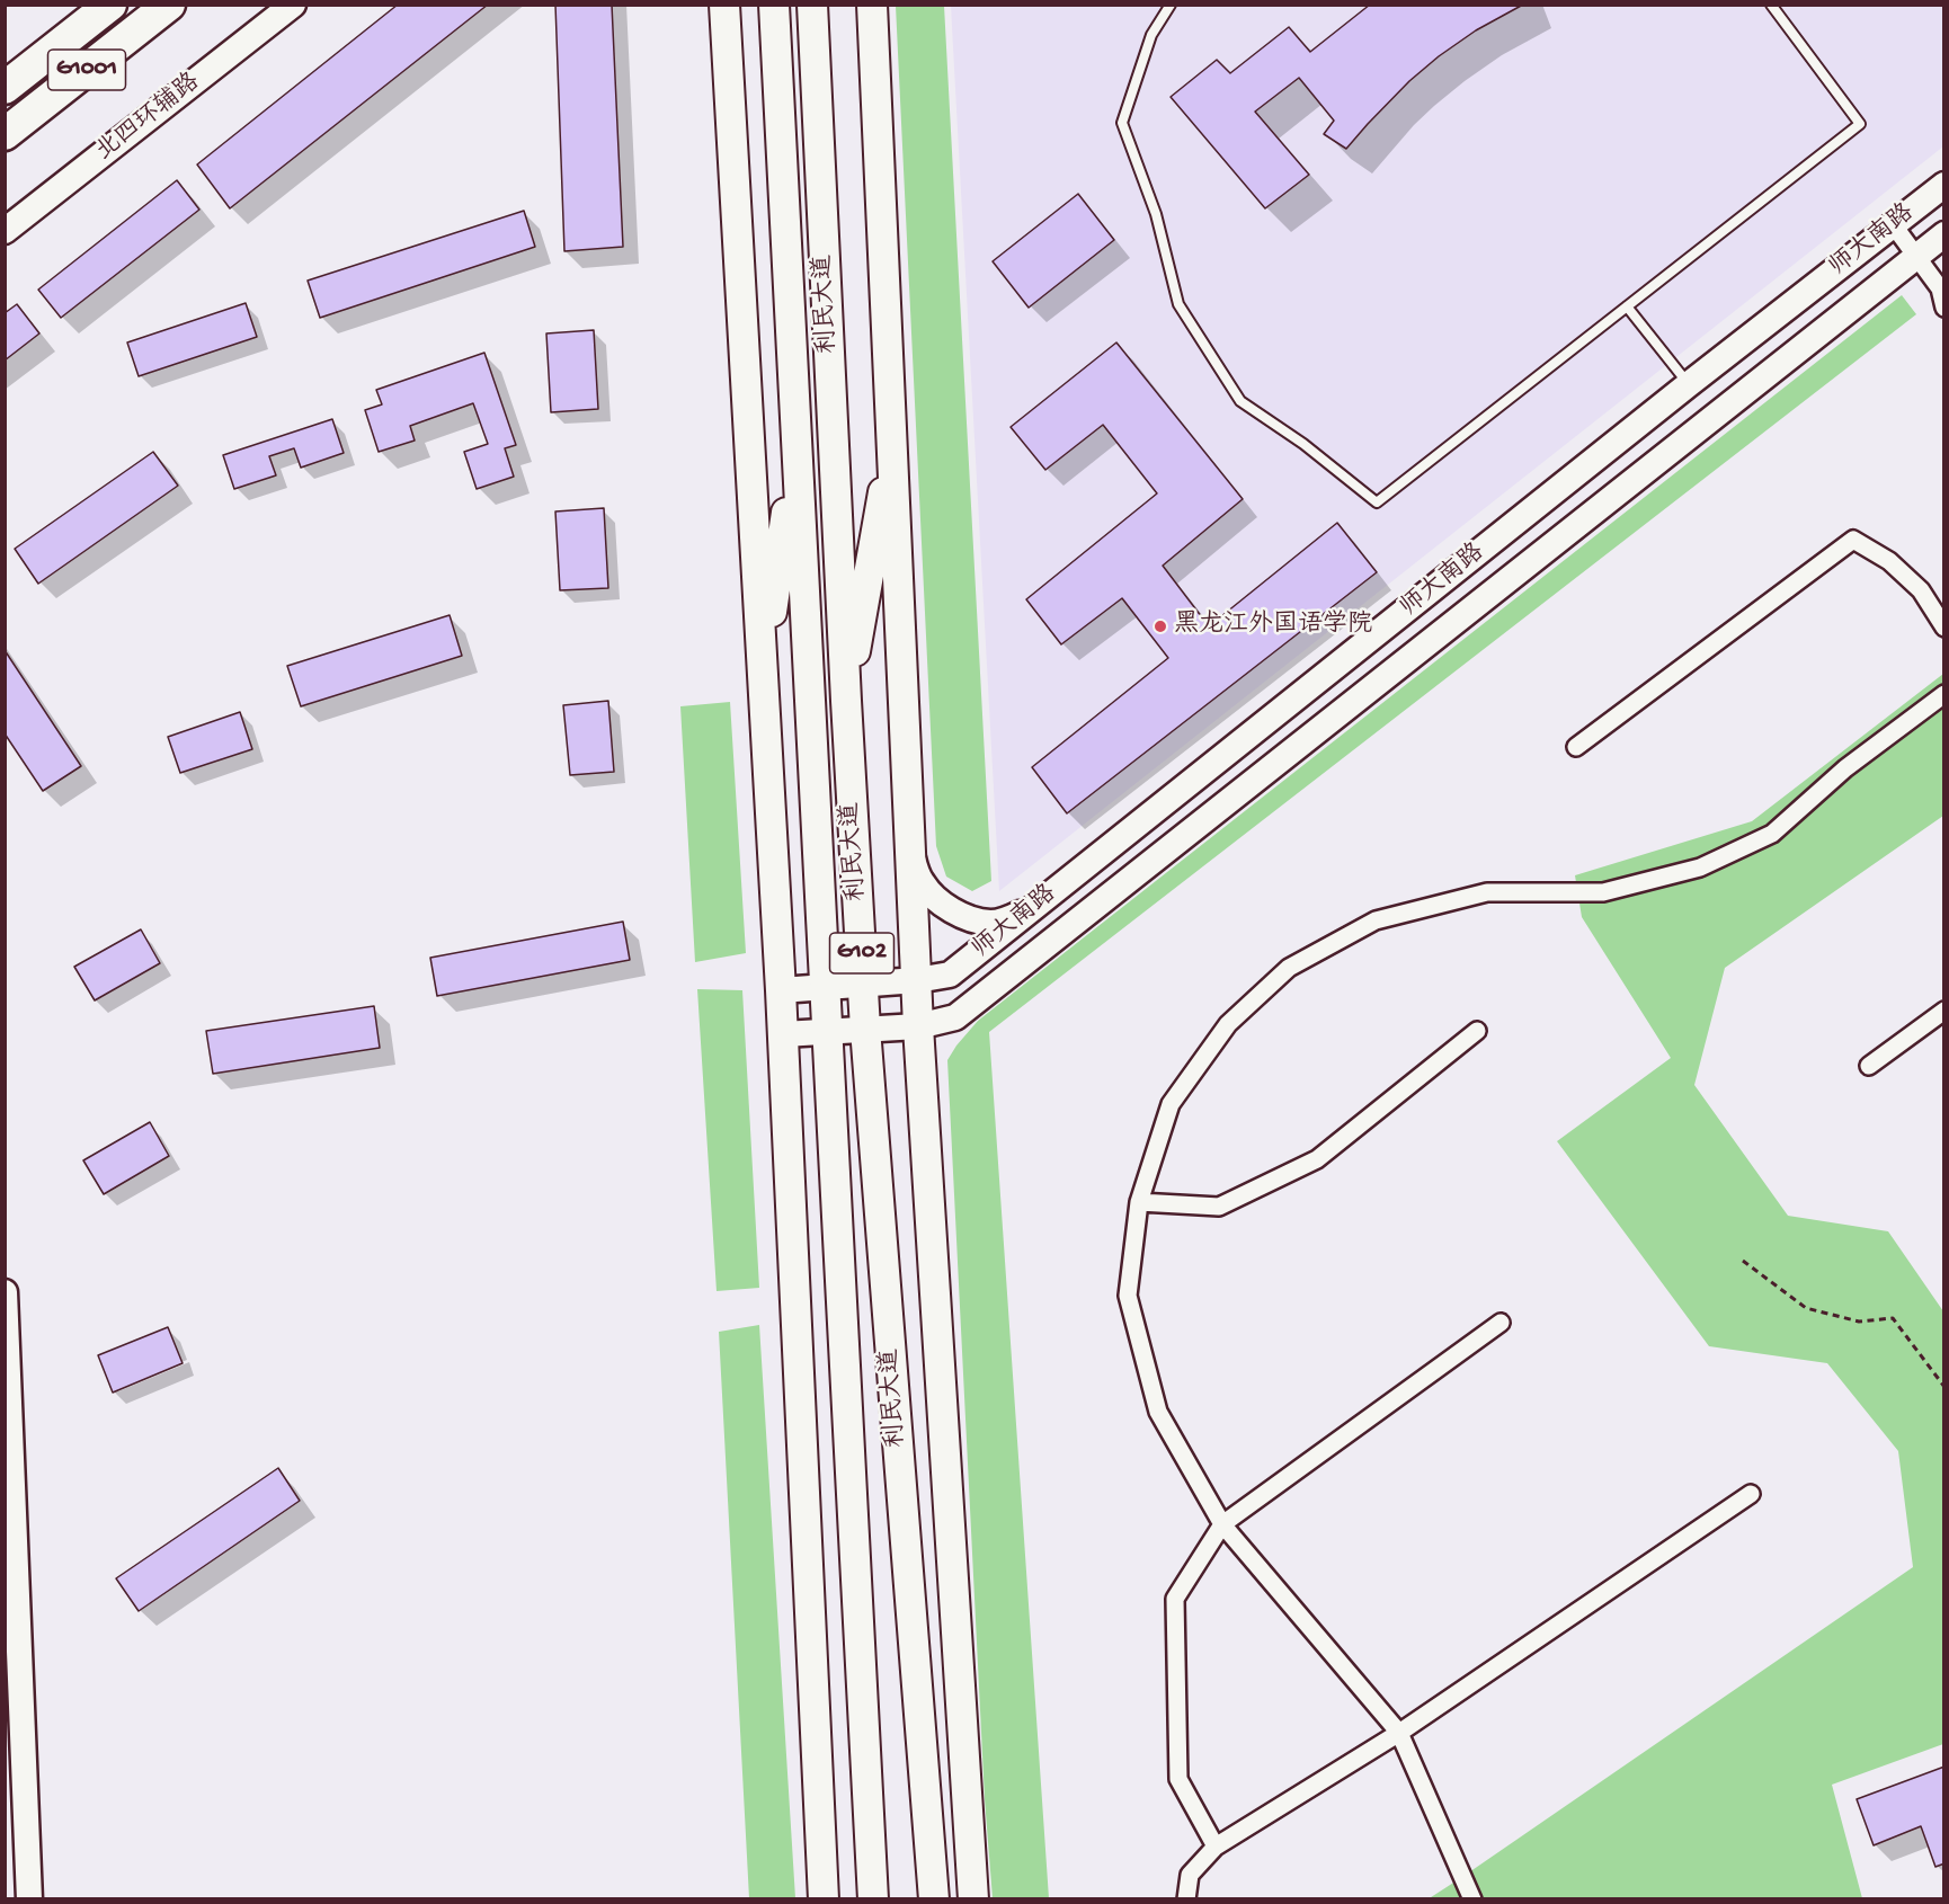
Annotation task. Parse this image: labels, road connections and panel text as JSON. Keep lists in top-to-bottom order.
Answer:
{
  "streets": {
    "highway": ["G1001", "利民大道", "G102"],
    "main road": ["北四环辅路", "师大南路"]
  },
  "crossings": [
    ["师大南路", "利民大道"]
  ],
  "places": ["黑龙江外国语学院"]
}
